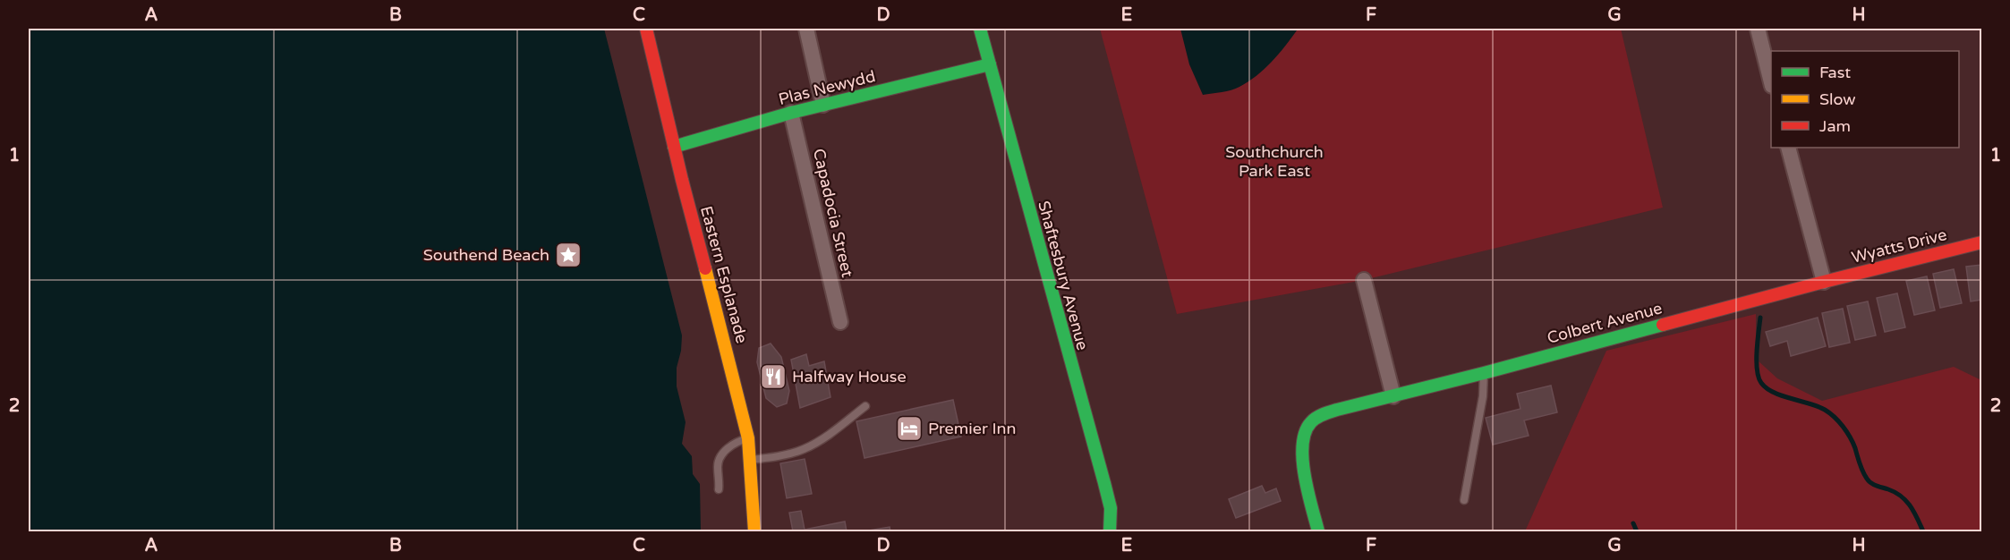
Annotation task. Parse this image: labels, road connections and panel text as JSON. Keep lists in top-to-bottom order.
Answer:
{
  "streets": {
    "street": [
      "Plas Newydd",
      "Capadocia Street",
      "Wyatts Drive",
      "Eastern Esplanade",
      "Shaftesbury Avenue",
      "Colbert Avenue"
    ]
  },
  "crossings": [
    ["Plas Newydd", "Capadocia Street"],
    ["Plas Newydd", "Eastern Esplanade"],
    ["Plas Newydd", "Shaftesbury Avenue"],
    ["Wyatts Drive", "Colbert Avenue"]
  ],
  "parks": ["Southchurch Park East"],
  "places": {
    "place": ["Southend Beach"],
    "restaurant": ["Halfway House"],
    "hotel": ["Premier Inn"]
  },
  "legend": ["Fast", "Slow", "Jam"],
  "grid": {
    "columns": [
      "A",
      "B",
      "C",
      "D",
      "E",
      "F",
      "G",
      "H"
    ],
    "rows": ["1", "2"]
  }
}
